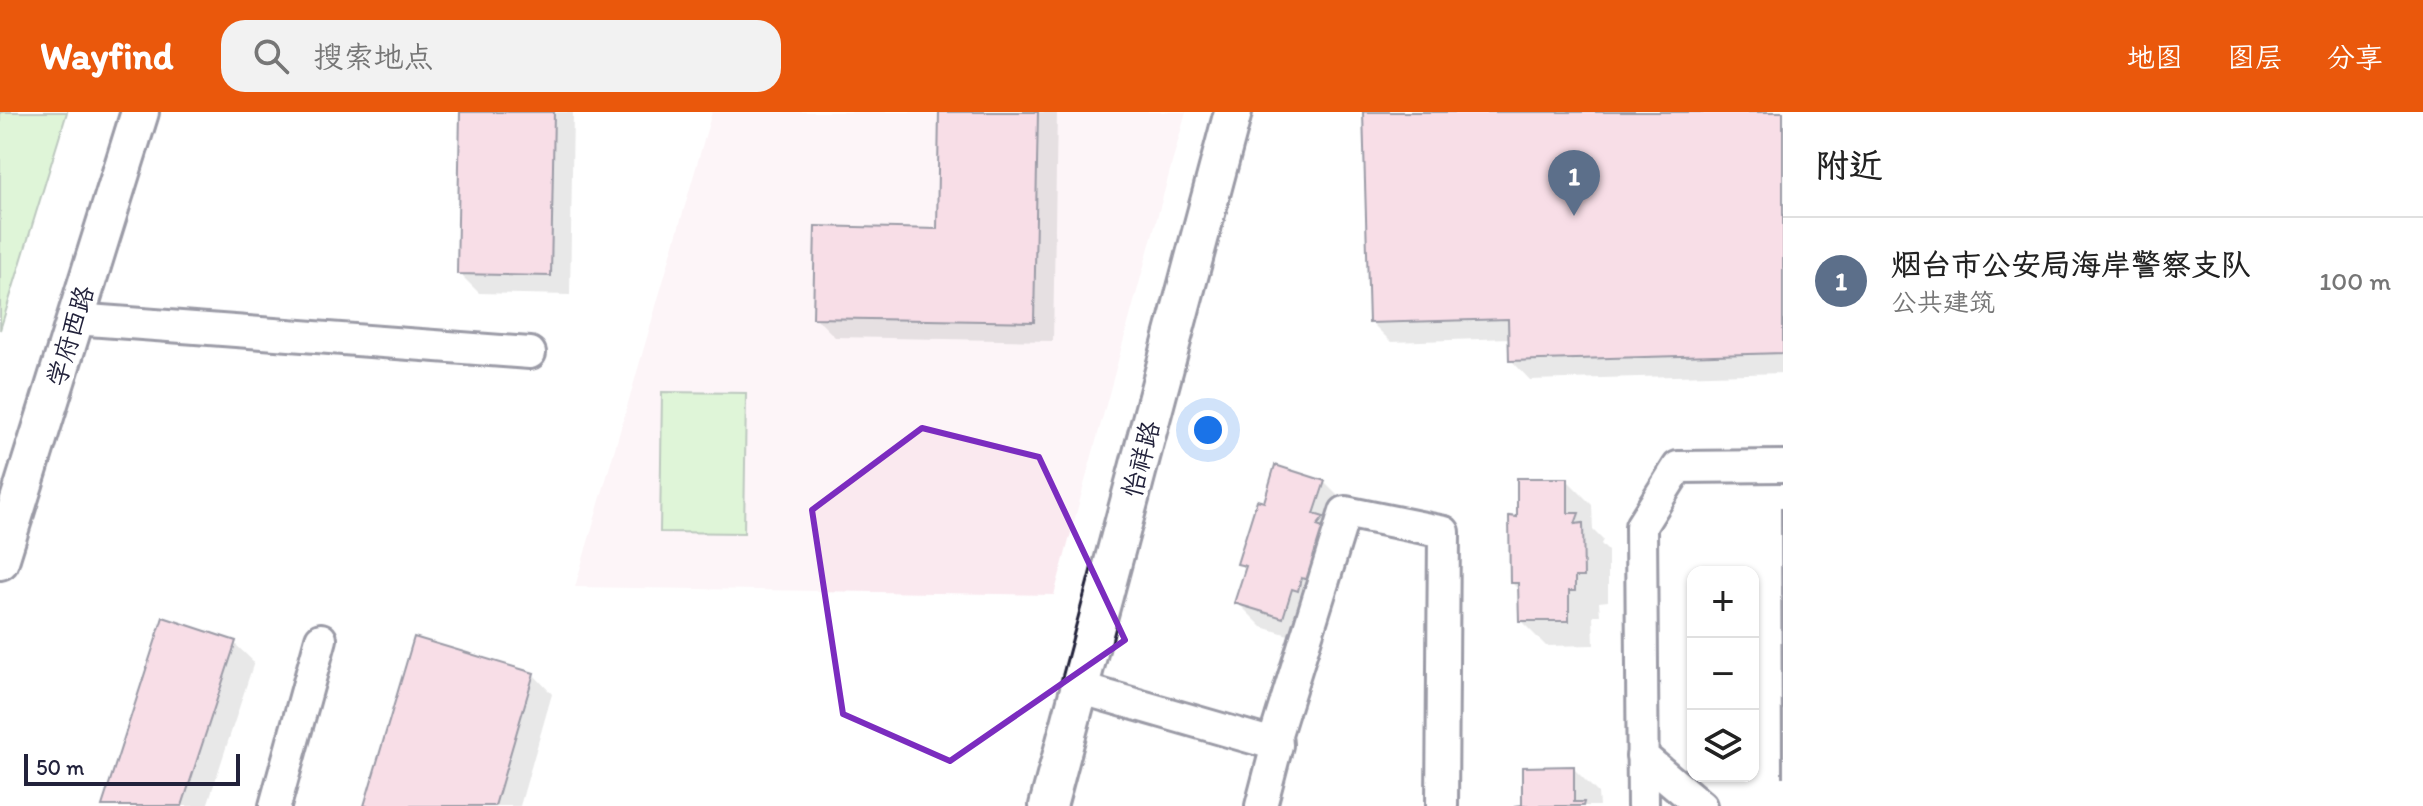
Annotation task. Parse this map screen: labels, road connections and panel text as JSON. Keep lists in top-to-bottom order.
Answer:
{
  "streets": {
    "street": ["学府西路", "怡祥路"]
  },
  "scale_bar": "50 m",
  "page": {
    "header": "Wayfind",
    "search": "搜索地点",
    "nav": ["地图", "图层", "分享"],
    "heading": "附近",
    "pins": "1",
    "list": [
      {
        "mark": "1",
        "name": "烟台市公安局海岸警察支队",
        "note": "公共建筑",
        "value": "100 m"
      }
    ],
    "map_buttons": ["+", "−"],
    "scale": "50 m"
  }
}
